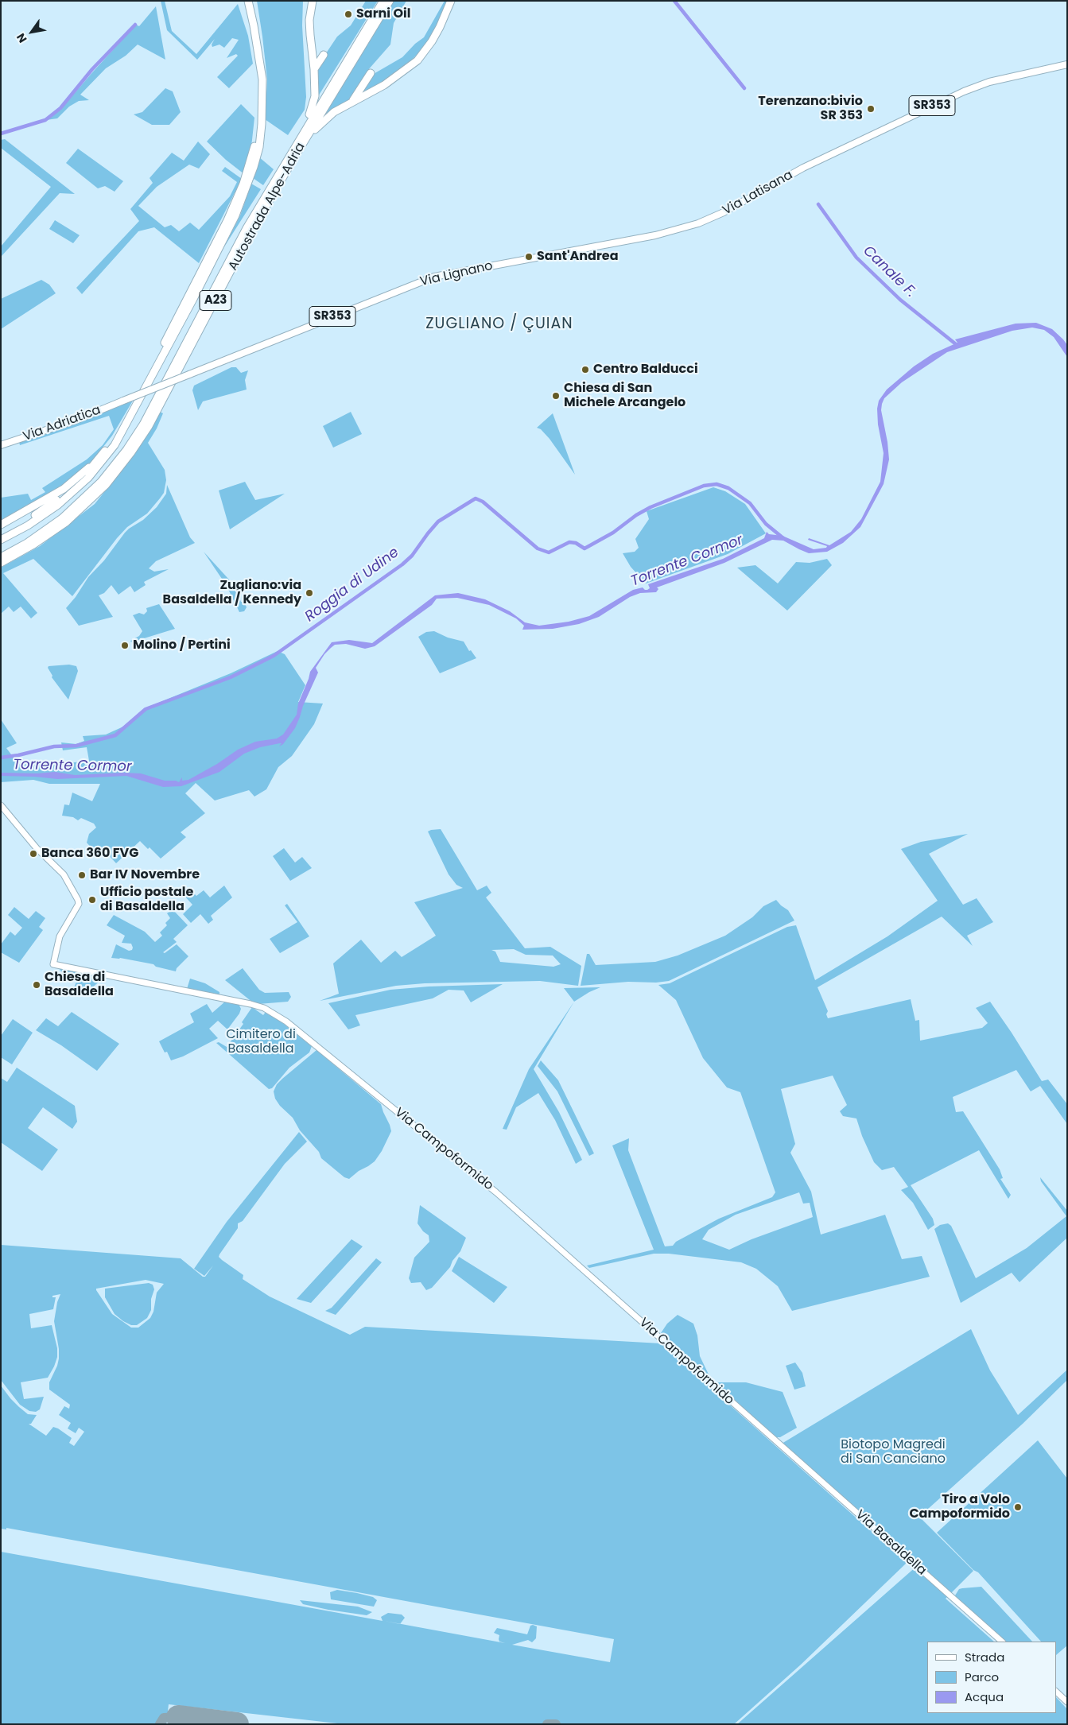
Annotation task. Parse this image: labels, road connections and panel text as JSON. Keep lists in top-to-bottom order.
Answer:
{
  "streets": {
    "highway": ["Autostrada Alpe-Adria", "A23"],
    "main road": [
      "SR353",
      "Via Latisana",
      "Via Lignano",
      "Via Adriatica",
      "Via Campoformido",
      "Via Basaldella"
    ]
  },
  "crossings": [
    ["Via Latisana", "Via Lignano"],
    ["Autostrada Alpe-Adria", "A23"],
    ["Via Lignano", "Via Adriatica"],
    ["Via Campoformido", "Via Basaldella"]
  ],
  "districts": ["ZUGLIANO / ÇUIAN"],
  "water": ["Canale F.", "Torrente Cormor", "Roggia di Udine"],
  "parks": ["Cimitero di Basaldella", "Biotopo Magredi di San Canciano"],
  "places": [
    "Sarni Oil",
    "Terenzano:bivio SR 353",
    "Sant'Andrea",
    "Centro Balducci",
    "Chiesa di San Michele Arcangelo",
    "Zugliano:via Basaldella / Kennedy",
    "Molino / Pertini",
    "Banca 360 FVG",
    "Bar IV Novembre",
    "Ufficio postale di Basaldella",
    "Chiesa di Basaldella",
    "Tiro a Volo Campoformido"
  ],
  "legend": ["Strada", "Parco", "Acqua"],
  "north": "bottom left"
}
